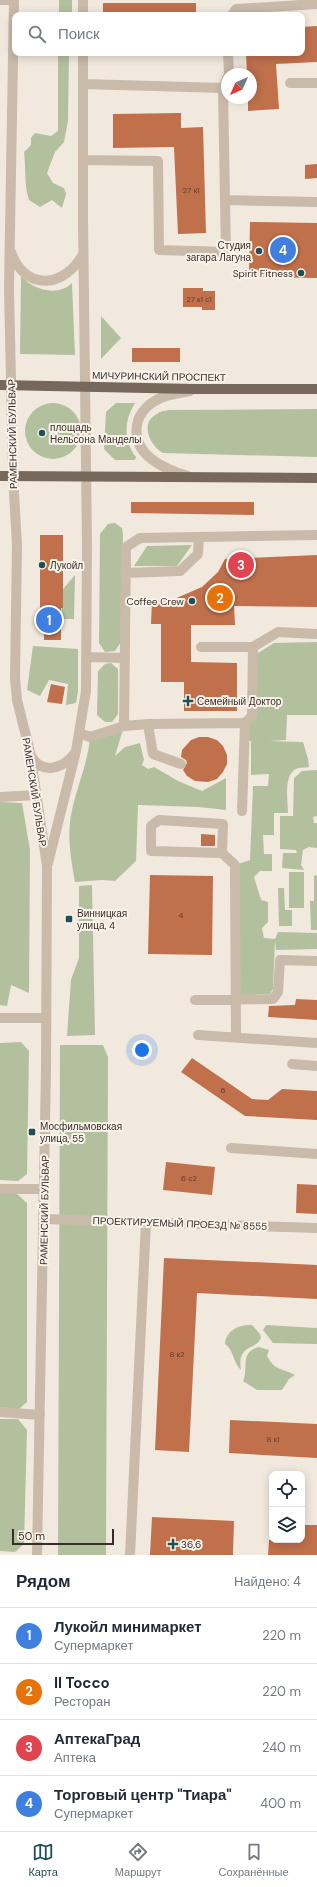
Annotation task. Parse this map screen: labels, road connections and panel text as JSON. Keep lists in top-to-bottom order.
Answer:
{
  "streets": {
    "main road": ["МИЧУРИНСКИЙ ПРОСПЕКТ"],
    "street": ["РАМЕНСКИЙ БУЛЬВАР", "ПРОЕКТИРУЕМЫЙ ПРОЕЗД № 8555"]
  },
  "crossings": [
    ["МИЧУРИНСКИЙ ПРОСПЕКТ", "РАМЕНСКИЙ БУЛЬВАР"],
    ["РАМЕНСКИЙ БУЛЬВАР", "ПРОЕКТИРУЕМЫЙ ПРОЕЗД № 8555"]
  ],
  "places": {
    "other": [
      "Студия загара Лагуна",
      "Spirit Fitness",
      "площадь Нельсона Манделы",
      "Лукойл",
      "Coffee Crew"
    ],
    "health": ["Семейный Доктор", "36,6"],
    "transit": ["Винницкая улица, 4", "Мосфильмовская улица, 55"]
  },
  "house_numbers": [
    "27 к1",
    "27 к1 с1",
    "4",
    "6",
    "6 с2",
    "8 к2",
    "8 к1"
  ],
  "scale_bar": "50 m",
  "north": "bottom left",
  "page": {
    "search": "Поиск",
    "pins": [
      "4",
      "3",
      "2",
      "1"
    ],
    "scale": "50 m",
    "heading": ["Рядом", "Найдено: 4"],
    "list": [
      {
        "mark": "1",
        "name": "Лукойл минимаркет",
        "note": "Супермаркет",
        "value": "220 m"
      },
      {
        "mark": "2",
        "name": "Il Tocco",
        "note": "Ресторан",
        "value": "220 m"
      },
      {
        "mark": "3",
        "name": "АптекаГрад",
        "note": "Аптека",
        "value": "240 m"
      },
      {
        "mark": "4",
        "name": "Торговый центр \"Тиара\"",
        "note": "Супермаркет",
        "value": "400 m"
      }
    ],
    "nav": ["Карта", "Маршрут", "Сохранённые"]
  }
}
